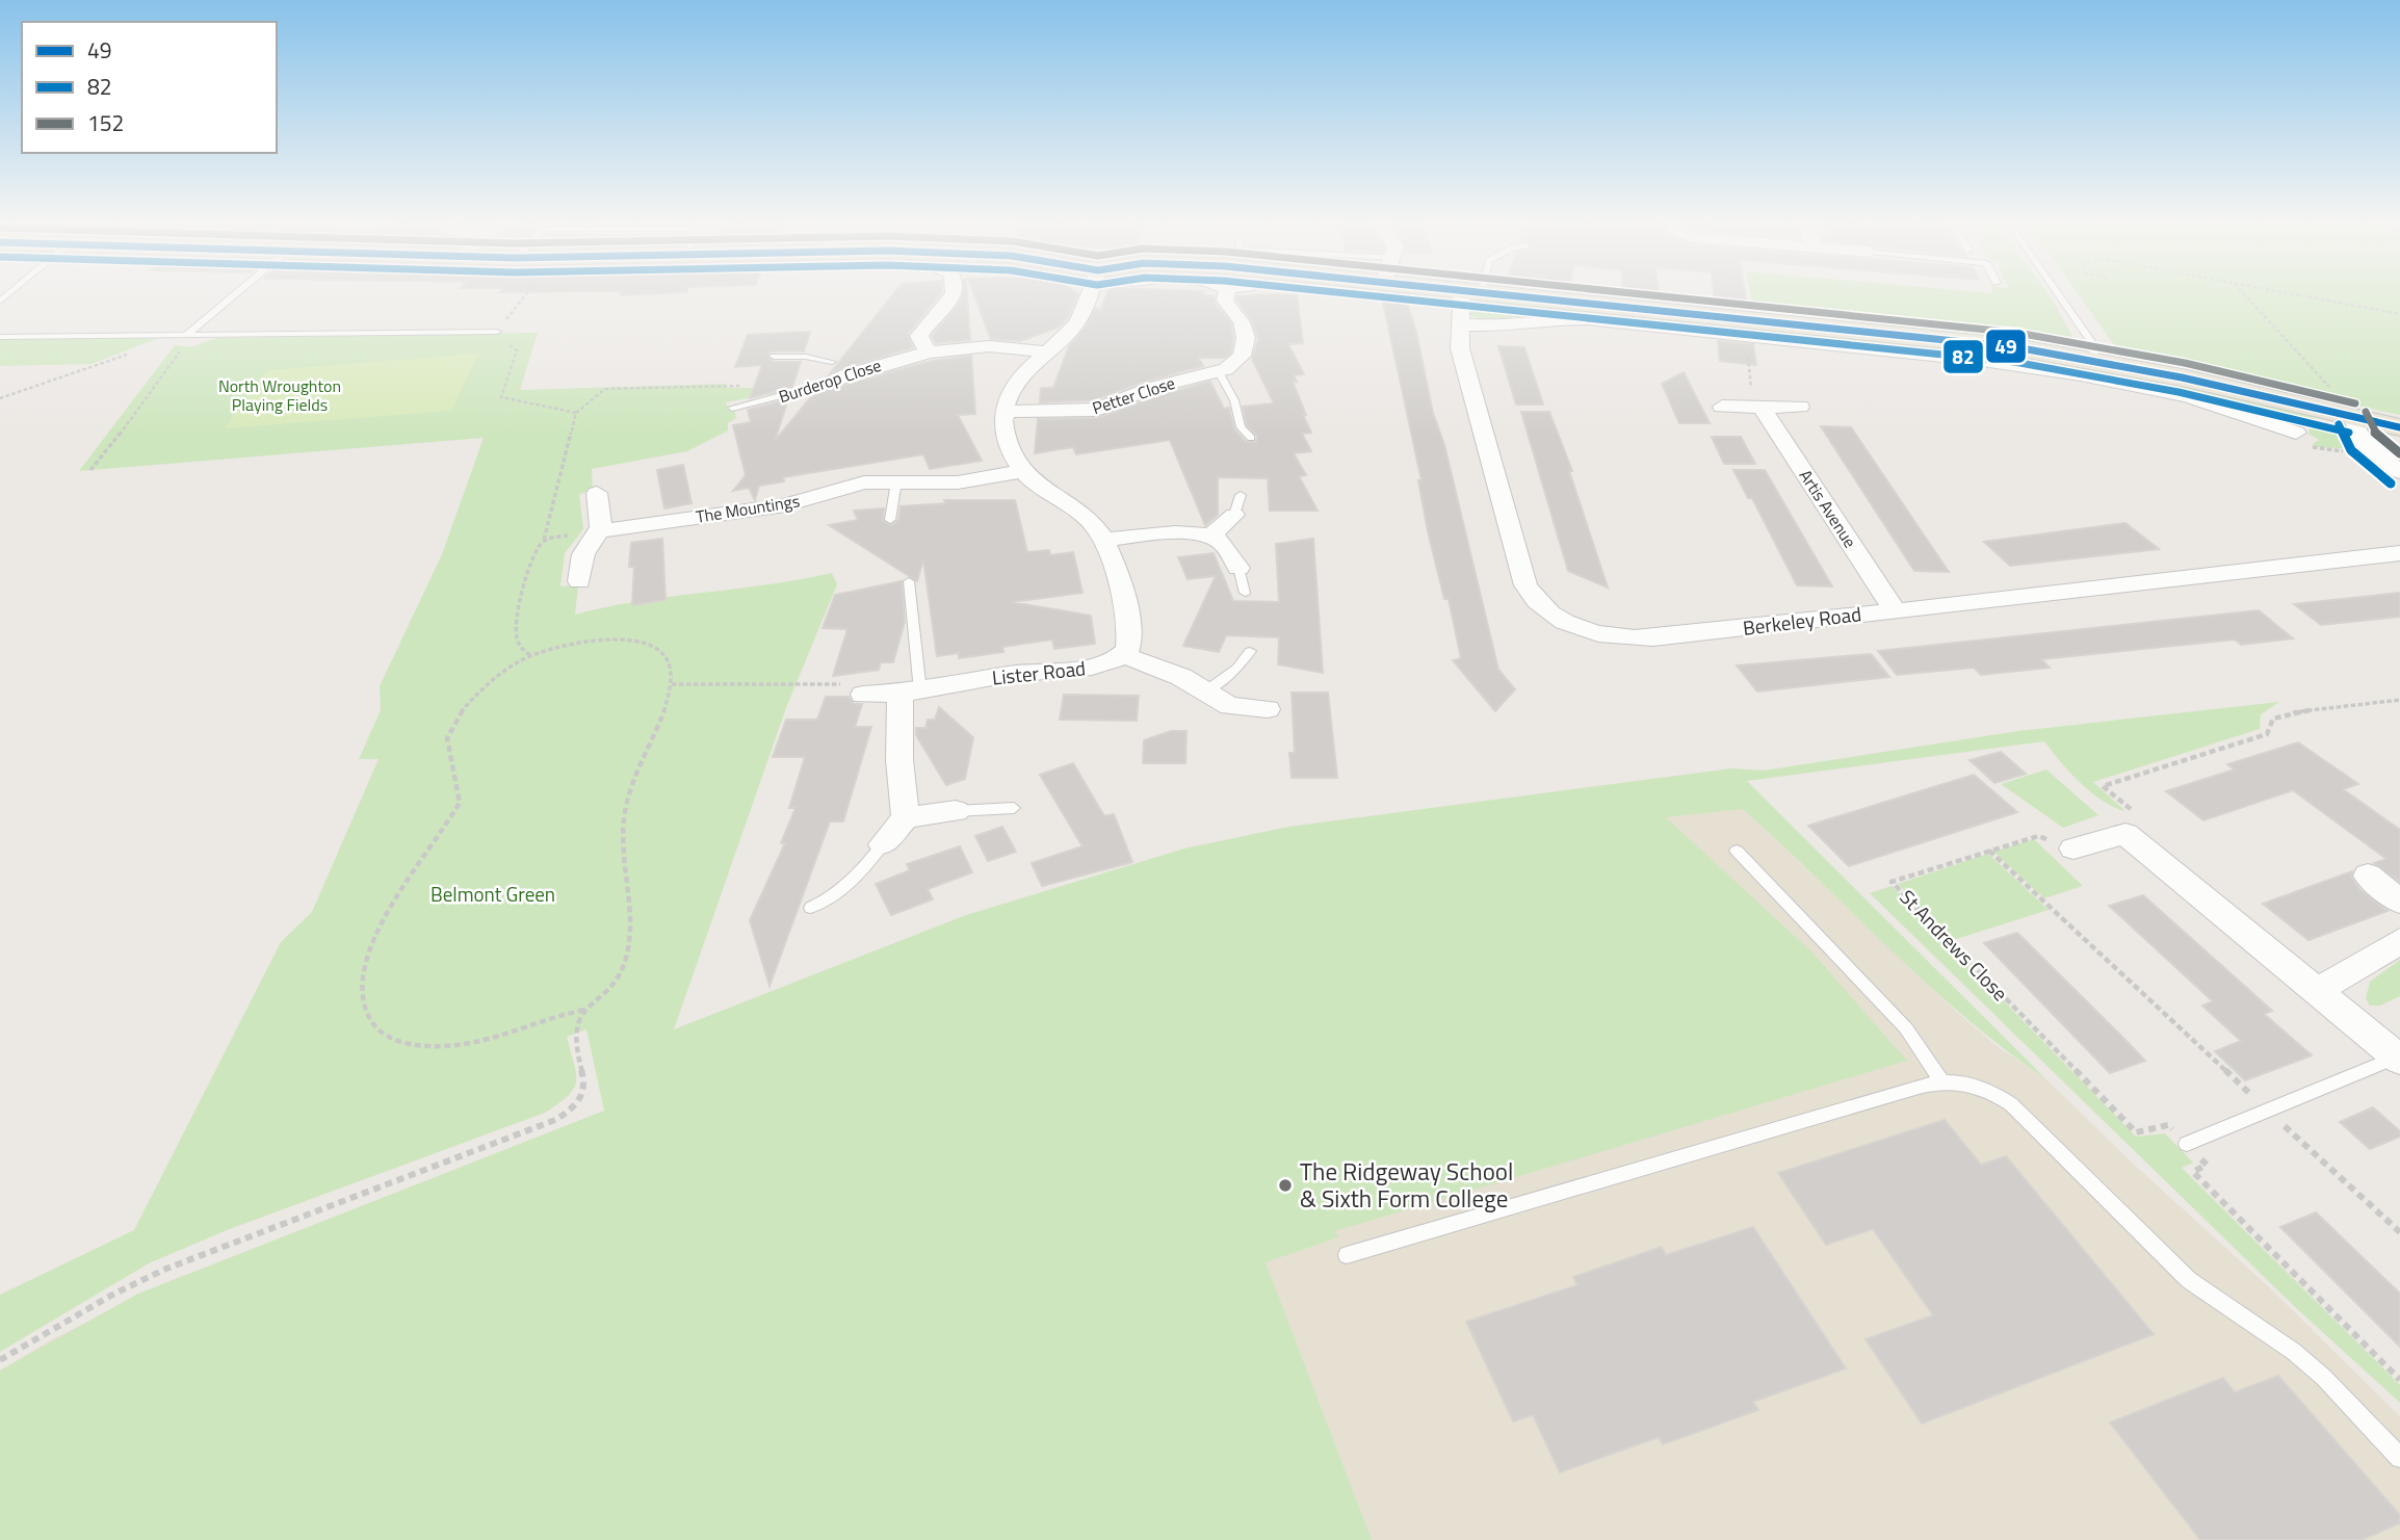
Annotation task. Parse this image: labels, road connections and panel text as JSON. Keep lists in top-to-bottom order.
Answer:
{
  "streets": {
    "street": [
      "Burderop Close",
      "Petter Close",
      "The Mountings",
      "Artis Avenue",
      "Berkeley Road",
      "Lister Road"
    ],
    "path": ["St Andrews Close"]
  },
  "crossings": [
    ["Artis Avenue", "Berkeley Road"]
  ],
  "parks": ["North Wroughton Playing Fields", "Belmont Green"],
  "places": ["The Ridgeway School & Sixth Form College"],
  "lines": ["transit line 49", "transit line 82", "transit line 152"],
  "legend": ["49", "82", "152"]
}
